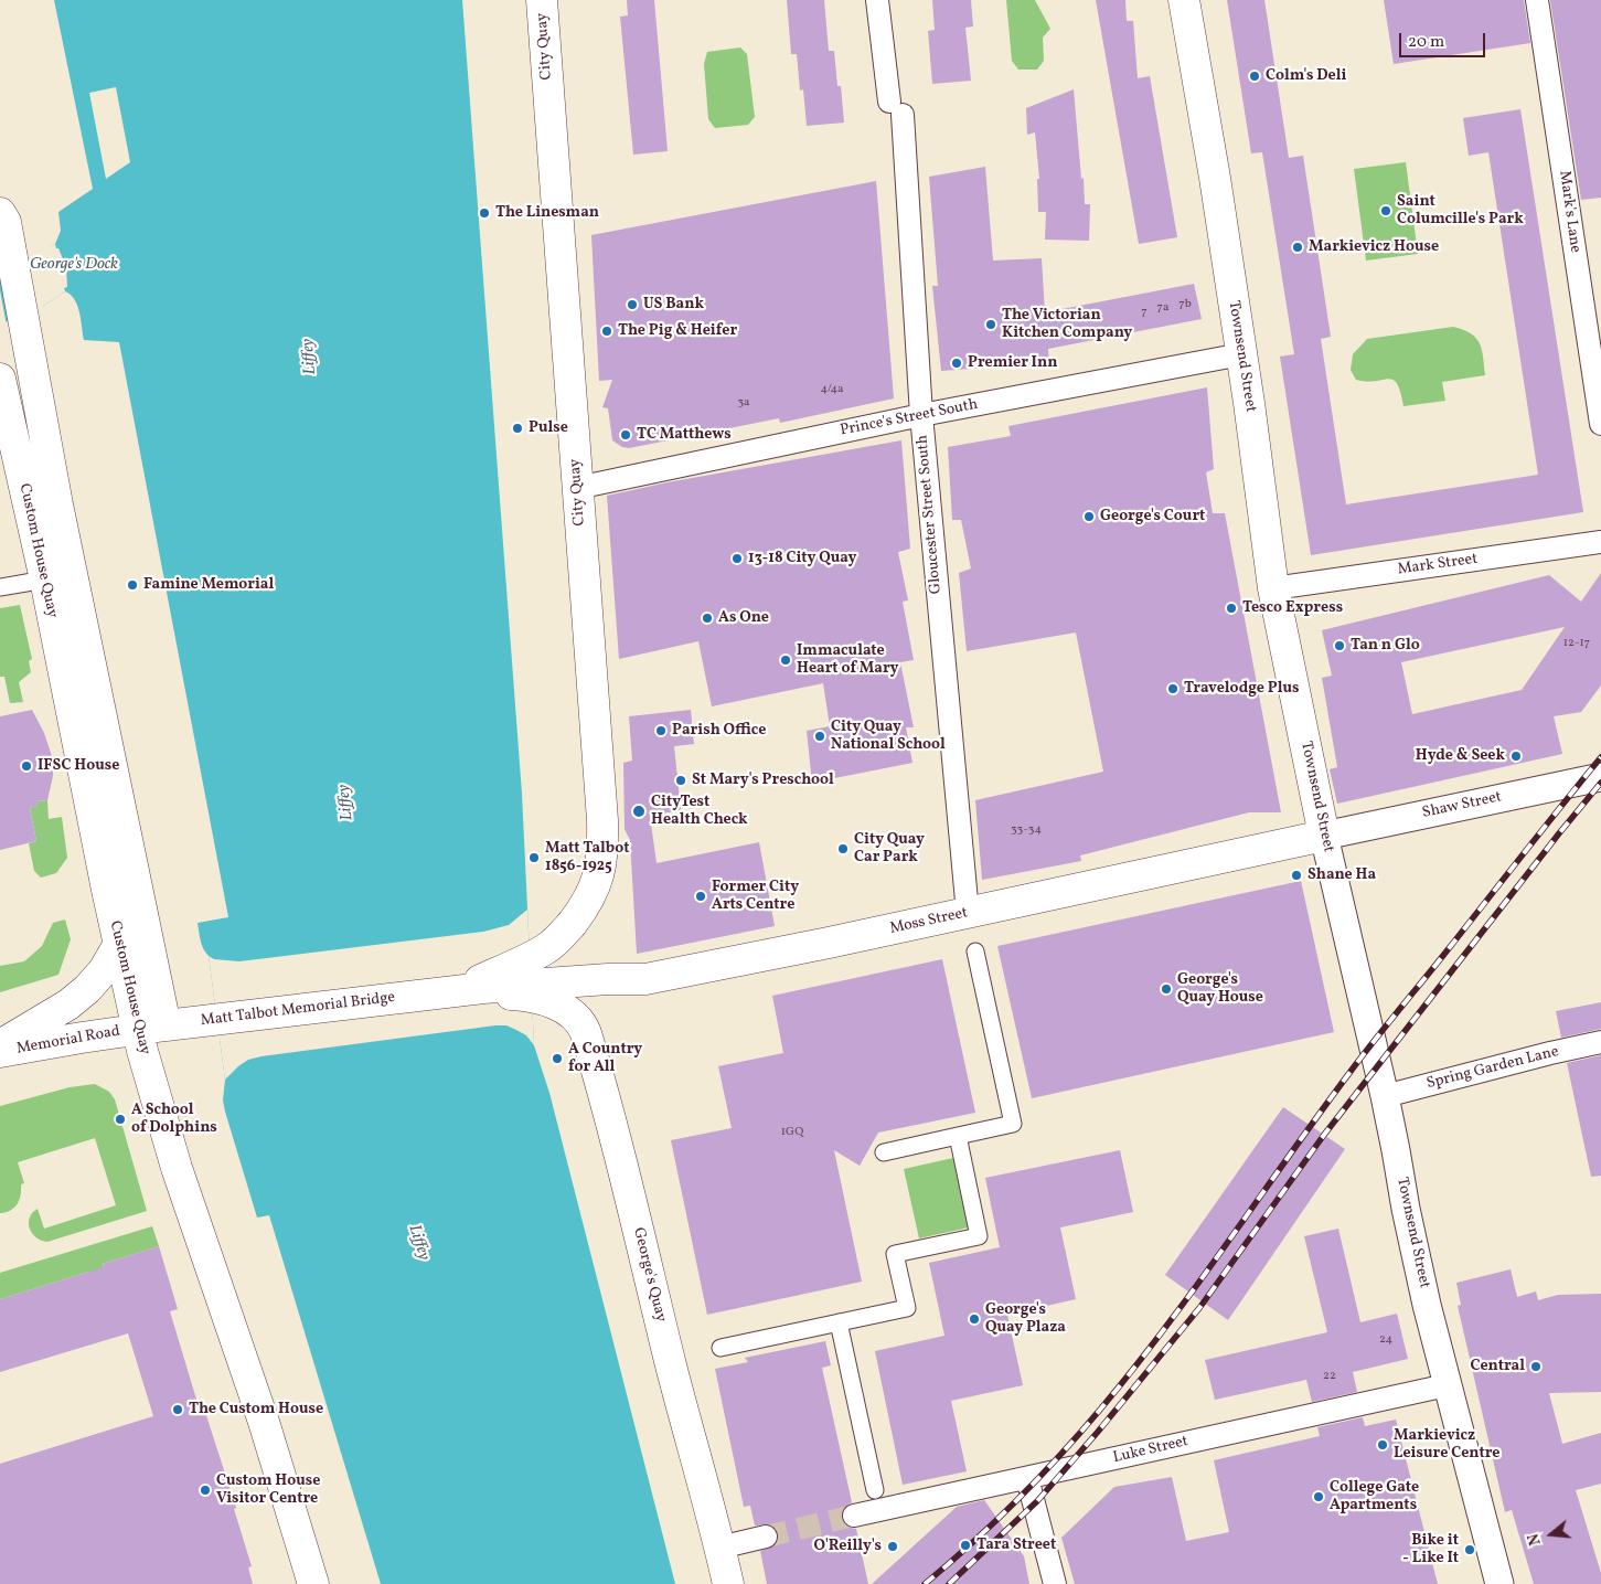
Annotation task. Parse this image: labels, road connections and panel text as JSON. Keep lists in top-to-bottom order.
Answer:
{
  "streets": {
    "main road": [
      "City Quay",
      "Townsend Street",
      "Custom House Quay",
      "Moss Street",
      "Matt Talbot Memorial Bridge",
      "Memorial Road",
      "George's Quay"
    ],
    "street": [
      "Mark's Lane",
      "Prince's Street South",
      "Gloucester Street South",
      "Mark Street",
      "Shaw Street",
      "Spring Garden Lane",
      "Luke Street"
    ]
  },
  "crossings": [
    ["City Quay", "Prince's Street South"],
    ["City Quay", "Moss Street"],
    ["City Quay", "Matt Talbot Memorial Bridge"],
    ["City Quay", "George's Quay"],
    ["Townsend Street", "Prince's Street South"],
    ["Townsend Street", "Mark Street"],
    ["Townsend Street", "Shaw Street"],
    ["Townsend Street", "Moss Street"],
    ["Townsend Street", "Spring Garden Lane"],
    ["Townsend Street", "Luke Street"],
    ["Prince's Street South", "Gloucester Street South"],
    ["Gloucester Street South", "Moss Street"],
    ["Custom House Quay", "Matt Talbot Memorial Bridge"],
    ["Custom House Quay", "Memorial Road"],
    ["Shaw Street", "Moss Street"],
    ["Moss Street", "Matt Talbot Memorial Bridge"],
    ["Moss Street", "George's Quay"],
    ["Matt Talbot Memorial Bridge", "Memorial Road"],
    ["Matt Talbot Memorial Bridge", "George's Quay"]
  ],
  "water": ["George's Dock", "Liffey"],
  "places": [
    "Colm's Deli",
    "Saint Columcille's Park",
    "The Linesman",
    "Markievicz House",
    "US Bank",
    "The Victorian Kitchen Company",
    "The Pig & Heifer",
    "Premier Inn",
    "Pulse",
    "TC Matthews",
    "George's Court",
    "13-18 City Quay",
    "Famine Memorial",
    "Tesco Express",
    "As One",
    "Tan n Glo",
    "Immaculate Heart of Mary",
    "Travelodge Plus",
    "Parish Office",
    "City Quay National School",
    "Hyde & Seek",
    "IFSC House",
    "St Mary's Preschool",
    "CityTest Health Check",
    "City Quay Car Park",
    "Matt Talbot 1856-1925",
    "Shane Ha",
    "Former City Arts Centre",
    "George's Quay House",
    "A Country for All",
    "A School of Dolphins",
    "George's Quay Plaza",
    "Central",
    "The Custom House",
    "Markievicz Leisure Centre",
    "Custom House Visitor Centre",
    "College Gate Apartments",
    "Tara Street",
    "O'Reilly's",
    "Bike it - Like It"
  ],
  "house_numbers": [
    "7b",
    "7a",
    "7",
    "4/4a",
    "3a",
    "12-17",
    "33-34",
    "1GQ",
    "24",
    "22"
  ],
  "scale_bar": "20 m",
  "north": "left"
}
